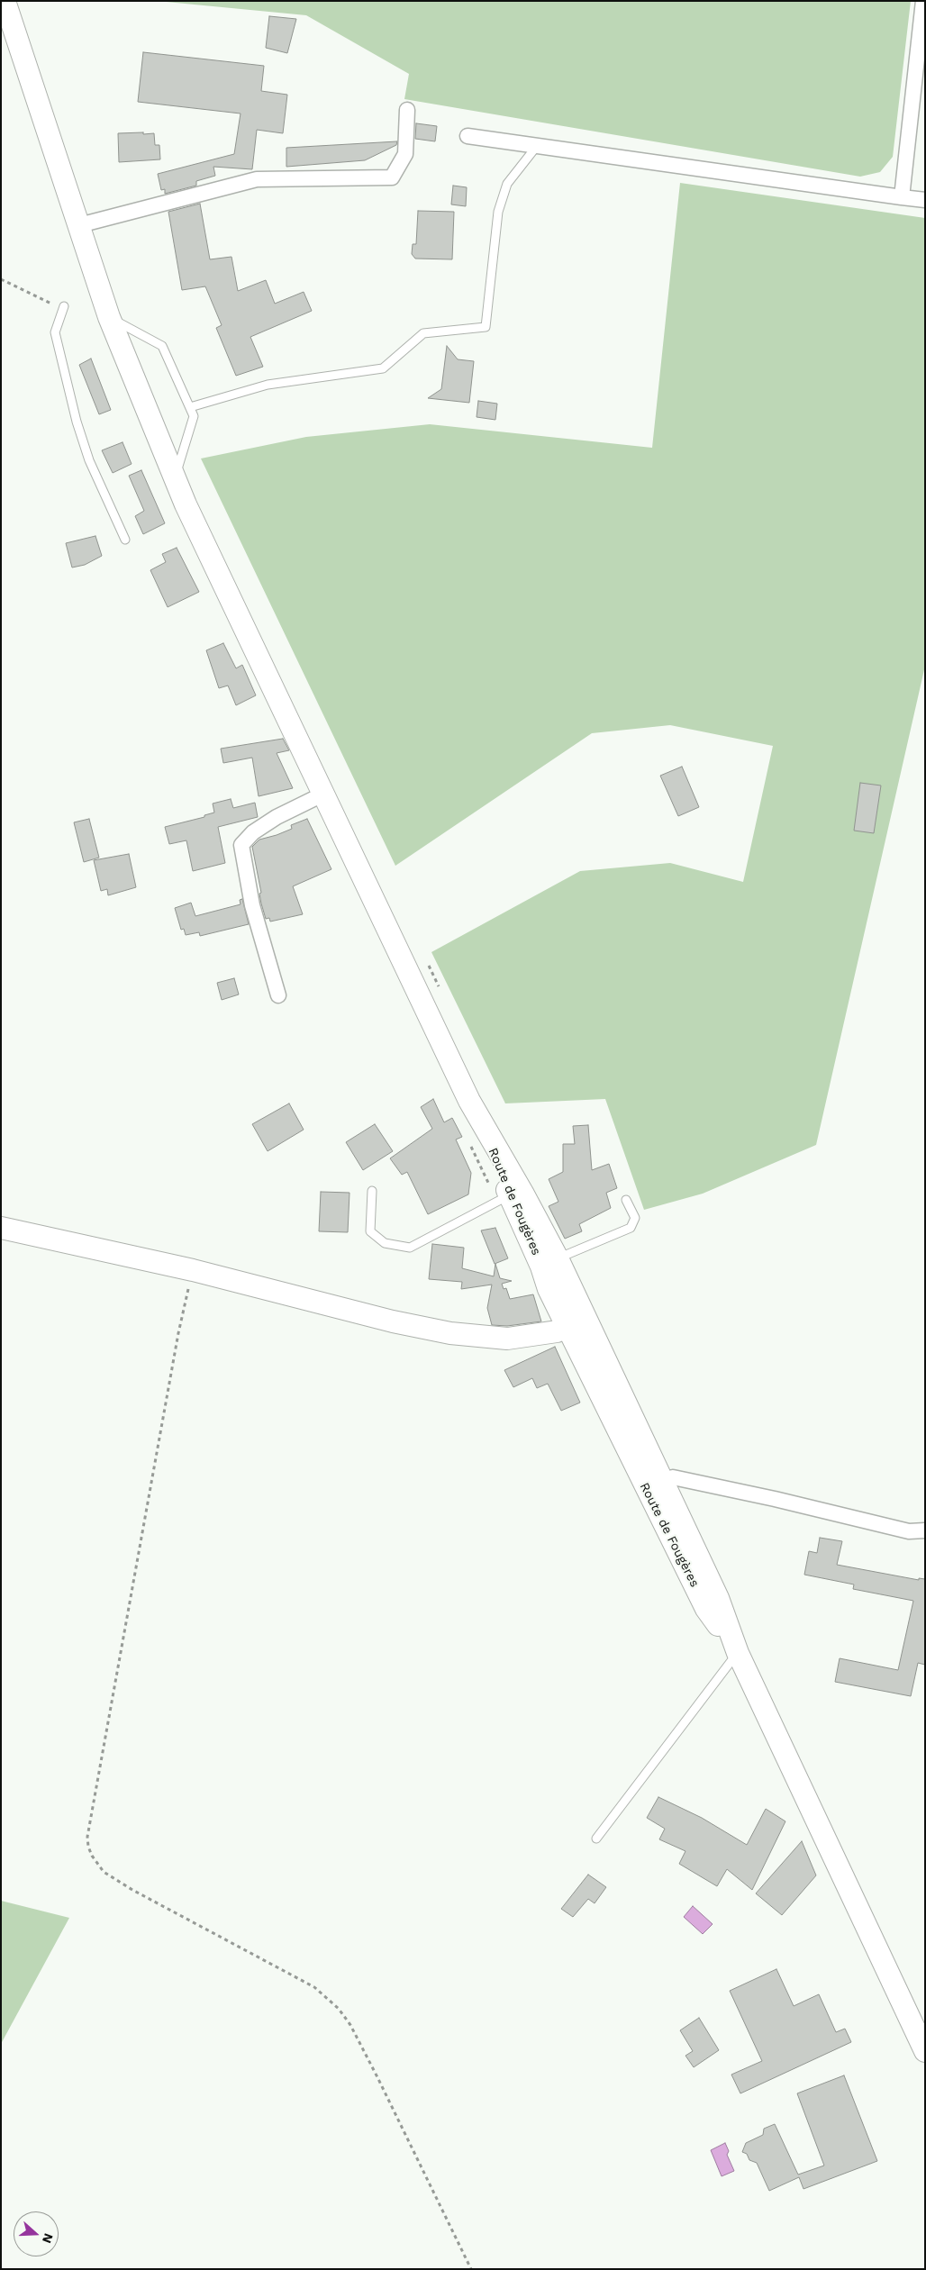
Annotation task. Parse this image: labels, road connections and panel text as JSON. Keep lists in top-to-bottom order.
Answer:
{
  "streets": {
    "main road": ["Route de Fougères"]
  },
  "north": "right"
}
